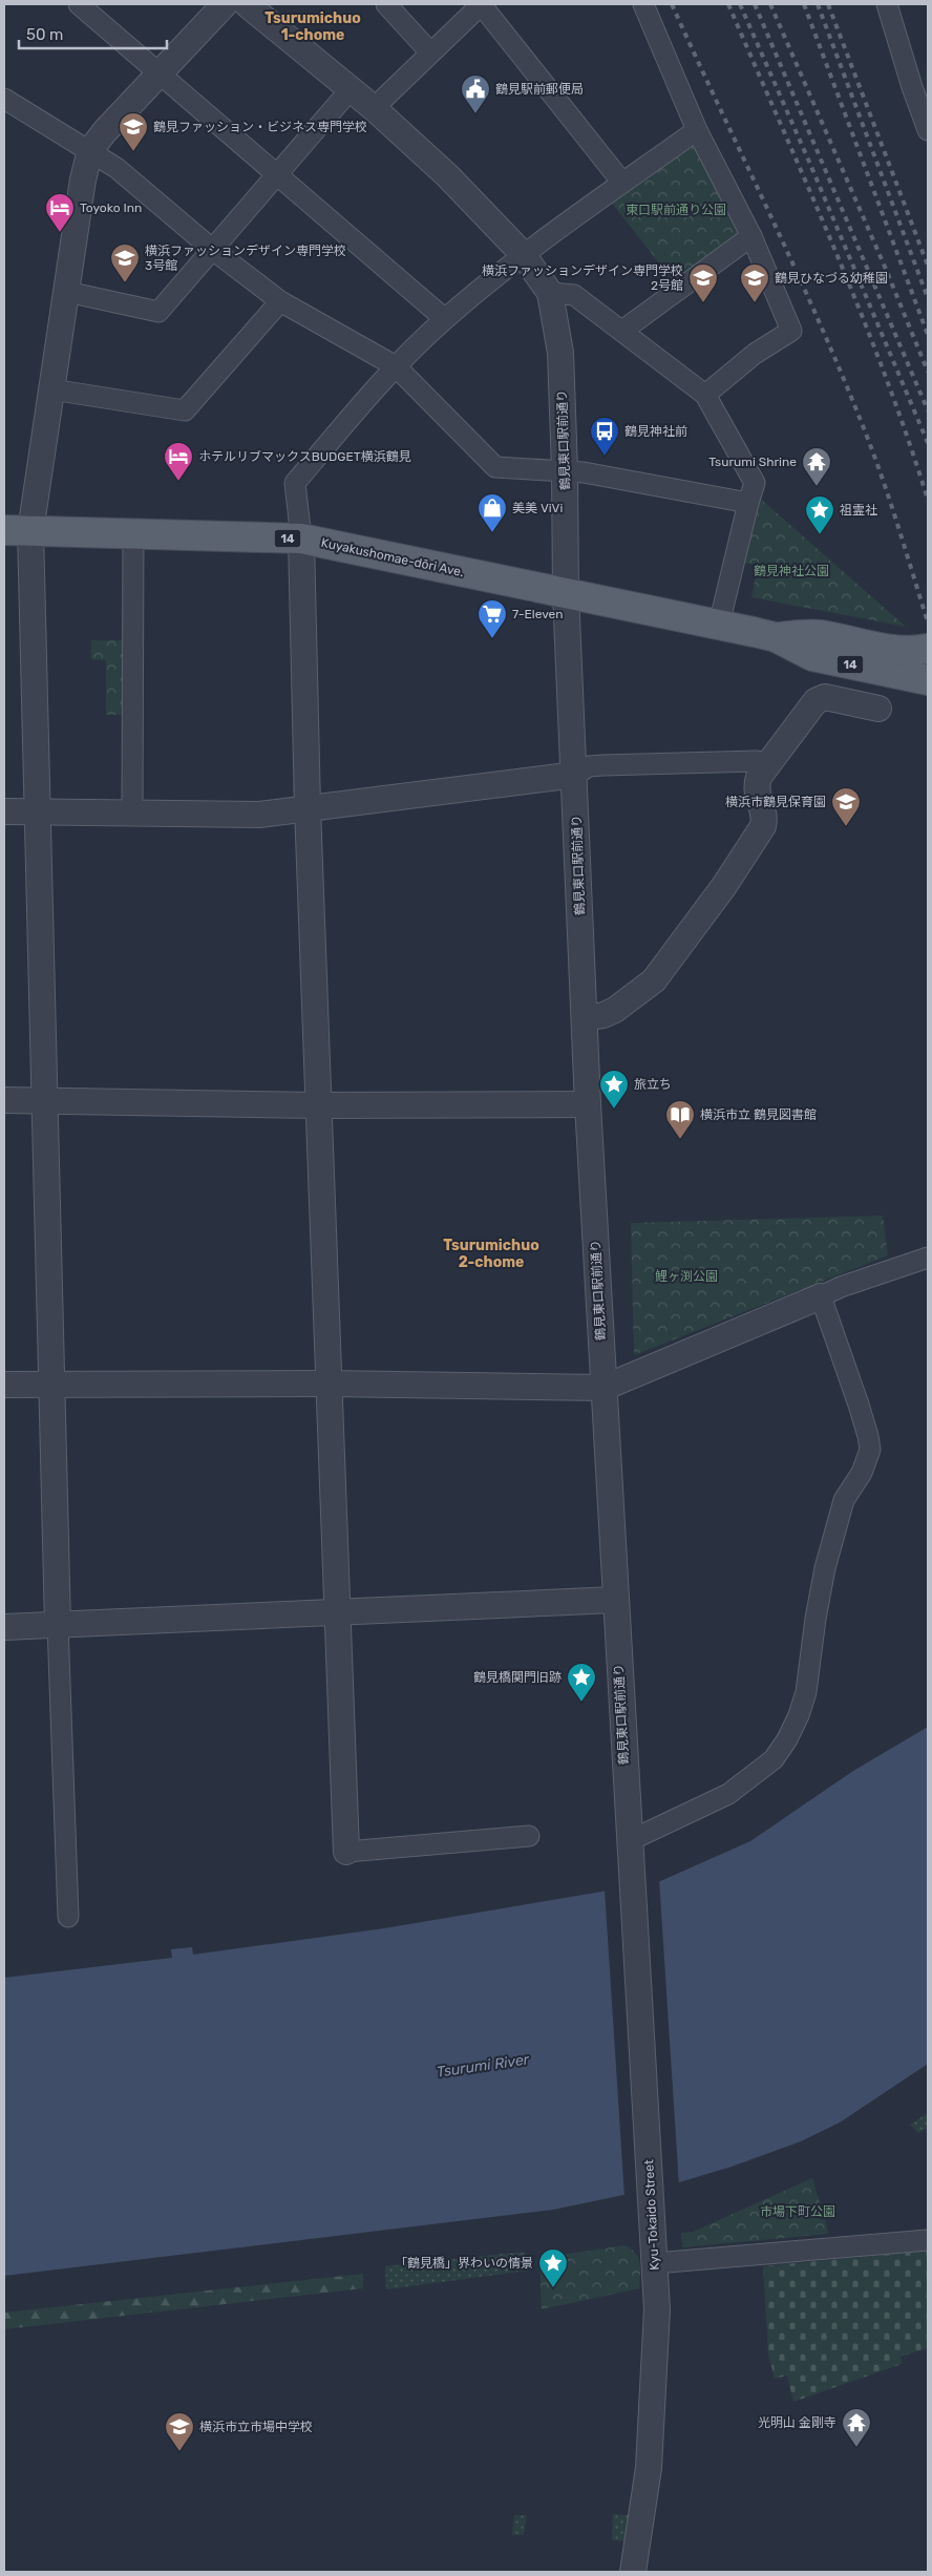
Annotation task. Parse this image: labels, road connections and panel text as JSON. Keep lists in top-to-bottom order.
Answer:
{
  "streets": {
    "main road": ["14", "Kuyakushomae-dōri Ave."],
    "street": ["鶴見東口駅前通り", "Kyu-Tokaido Street"]
  },
  "crossings": [
    ["鶴見東口駅前通り", "Kuyakushomae-dōri Ave."],
    ["鶴見東口駅前通り", "Kyu-Tokaido Street"]
  ],
  "districts": ["Tsurumichuo 1-chome", "Tsurumichuo 2-chome"],
  "water": ["Tsurumi River"],
  "parks": [
    "東口駅前通り公園",
    "鶴見神社公園",
    "鯉ヶ渕公園",
    "市場下町公園"
  ],
  "places": {
    "public building": ["鶴見駅前郵便局"],
    "school or university": [
      "鶴見ファッション・ビジネス専門学校",
      "横浜ファッションデザイン専門学校 3号館",
      "横浜ファッションデザイン専門学校 2号館",
      "鶴見ひなづる幼稚園",
      "横浜市鶴見保育園",
      "横浜市立市場中学校"
    ],
    "hotel": ["Toyoko Inn", "ホテルリブマックスBUDGET横浜鶴見"],
    "bus stop": ["鶴見神社前"],
    "temple": ["Tsurumi Shrine", "光明山 金剛寺"],
    "shop": ["美美 ViVi"],
    "place": [
      "祖霊社",
      "旅立ち",
      "鶴見橋関門旧跡",
      "「鶴見橋」界わいの情景"
    ],
    "supermarket": ["7-Eleven"],
    "library": ["横浜市立 鶴見図書館"]
  },
  "scale_bar": "50 m"
}
